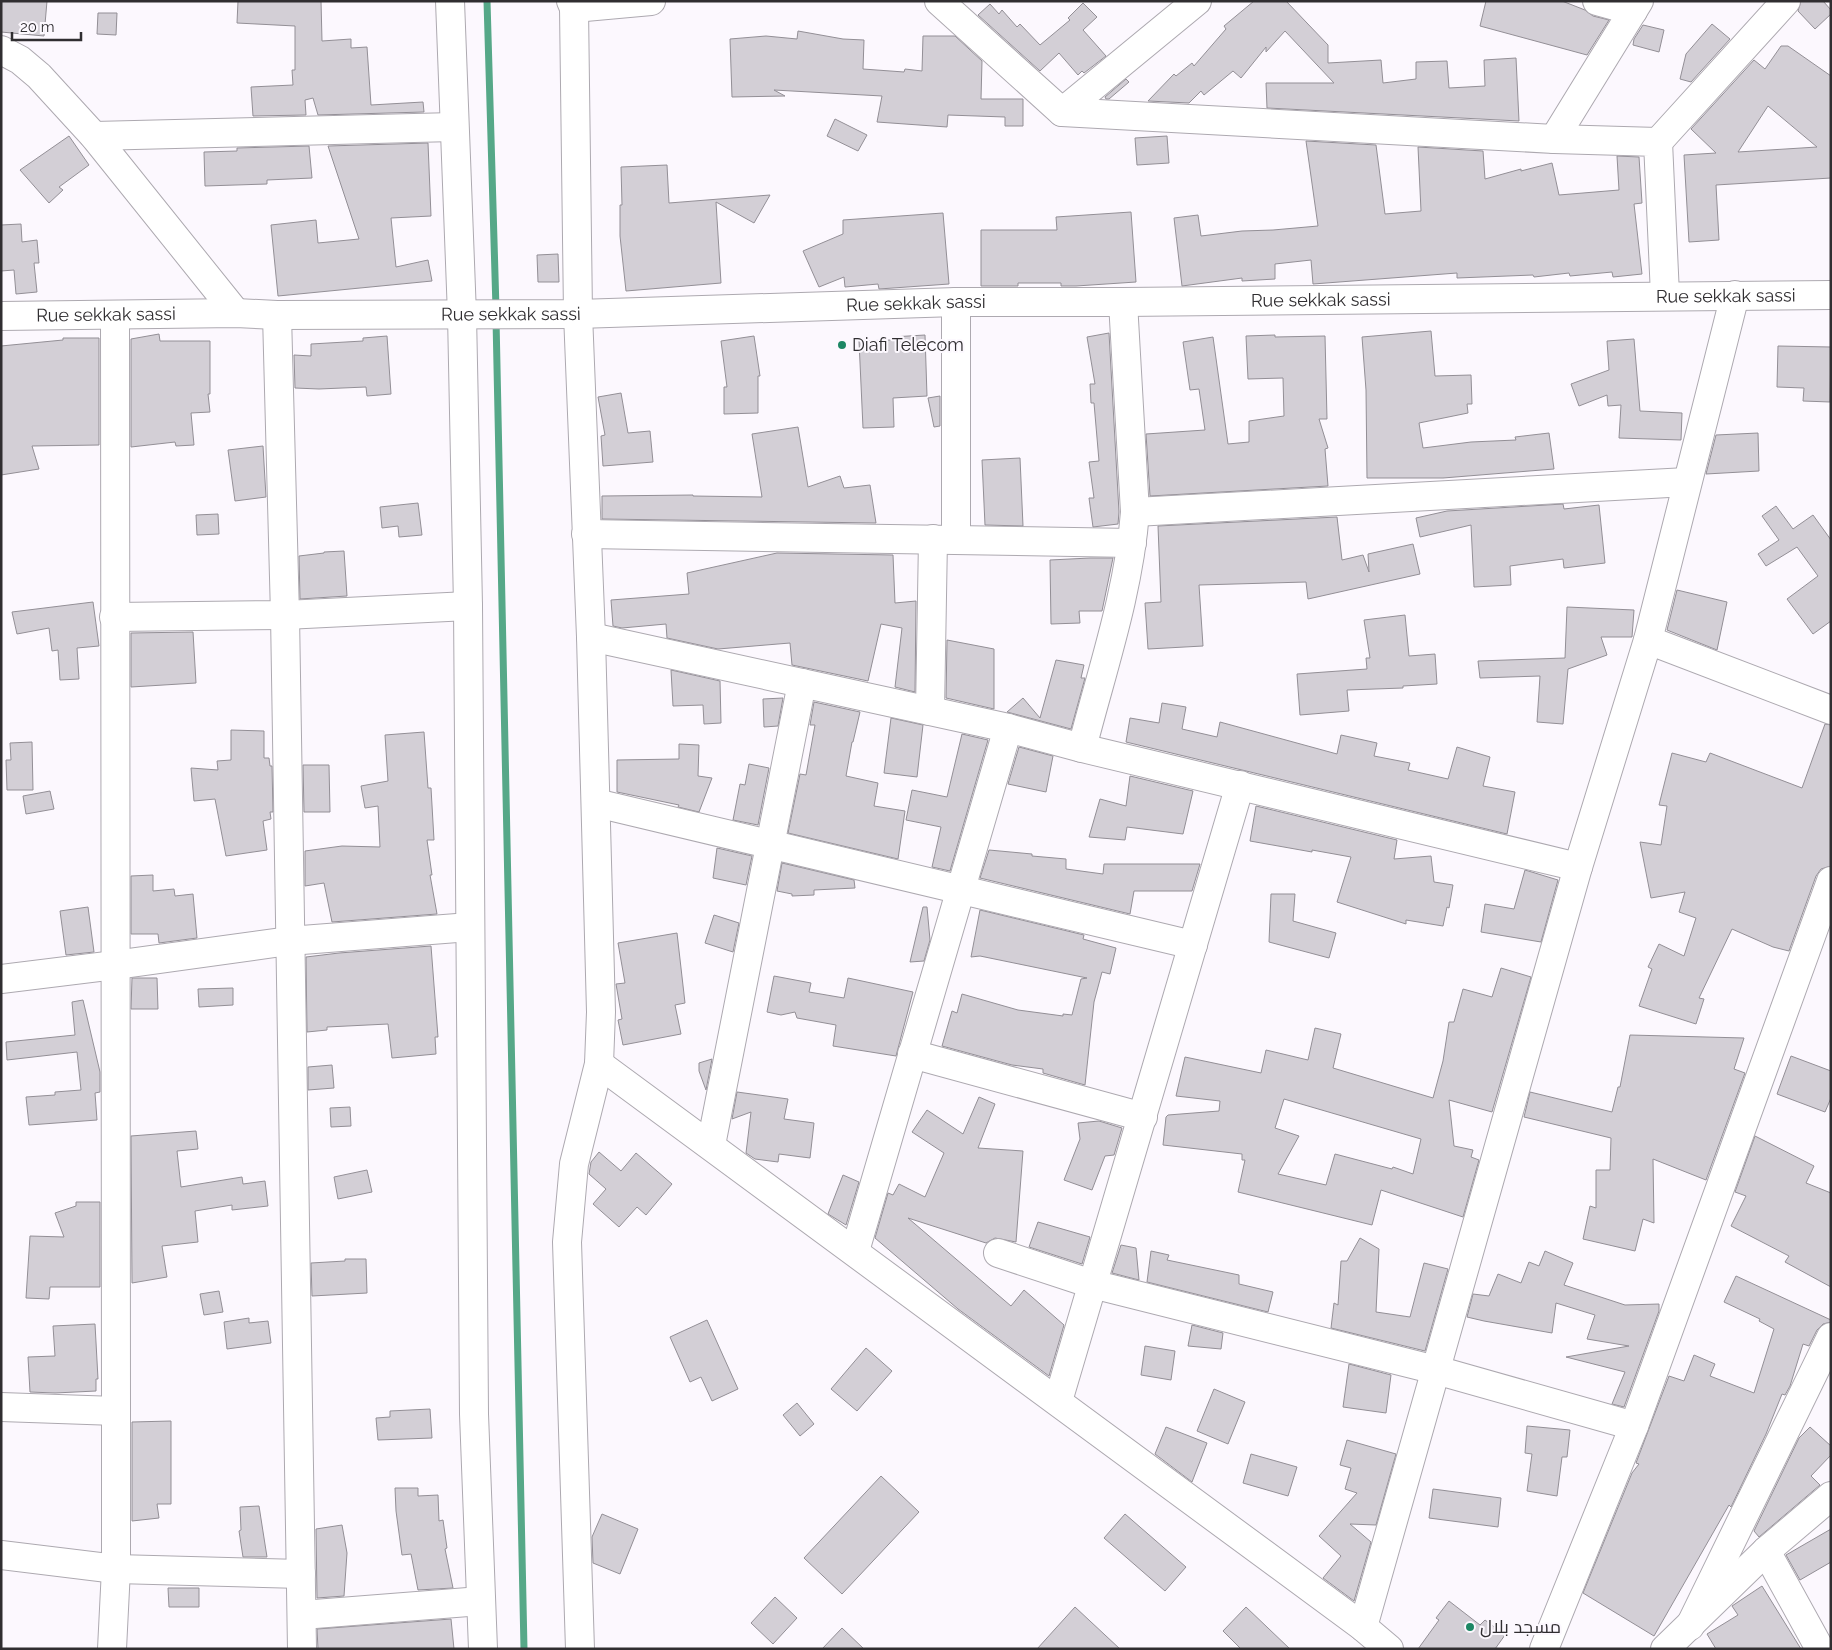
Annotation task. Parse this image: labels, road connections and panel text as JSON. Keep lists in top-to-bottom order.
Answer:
{
  "streets": {
    "street": ["Rue sekkak sassi"]
  },
  "places": ["Diafi Telecom", "مسجد بلال"],
  "scale_bar": "20 m"
}
